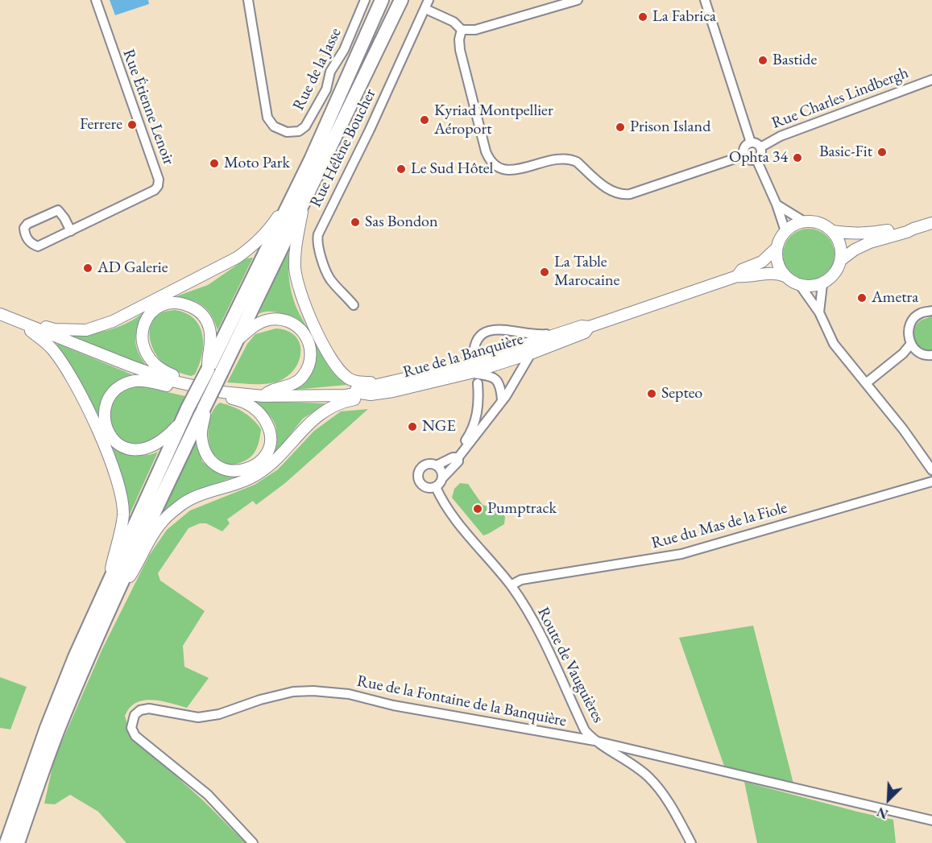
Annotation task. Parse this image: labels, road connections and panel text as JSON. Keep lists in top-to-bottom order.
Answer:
{
  "streets": {
    "main road": ["Rue de la Banquière"],
    "street": [
      "Rue de la Jasse",
      "Rue Charles Lindbergh",
      "Rue Étienne Lenoir",
      "Rue Hélène Boucher",
      "Rue du Mas de la Fiole",
      "Route de Vauguières",
      "Rue de la Fontaine de la Banquière"
    ]
  },
  "crossings": [
    ["Rue du Mas de la Fiole", "Route de Vauguières"],
    ["Route de Vauguières", "Rue de la Fontaine de la Banquière"]
  ],
  "places": [
    "La Fabrica",
    "Bastide",
    "Kyriad Montpellier Aéroport",
    "Ferrere",
    "Prison Island",
    "Basic-Fit",
    "Ophta 34",
    "Moto Park",
    "Le Sud Hôtel",
    "Sas Bondon",
    "AD Galerie",
    "La Table Marocaine",
    "Ametra",
    "Septeo",
    "NGE",
    "Pumptrack"
  ],
  "north": "bottom left"
}
